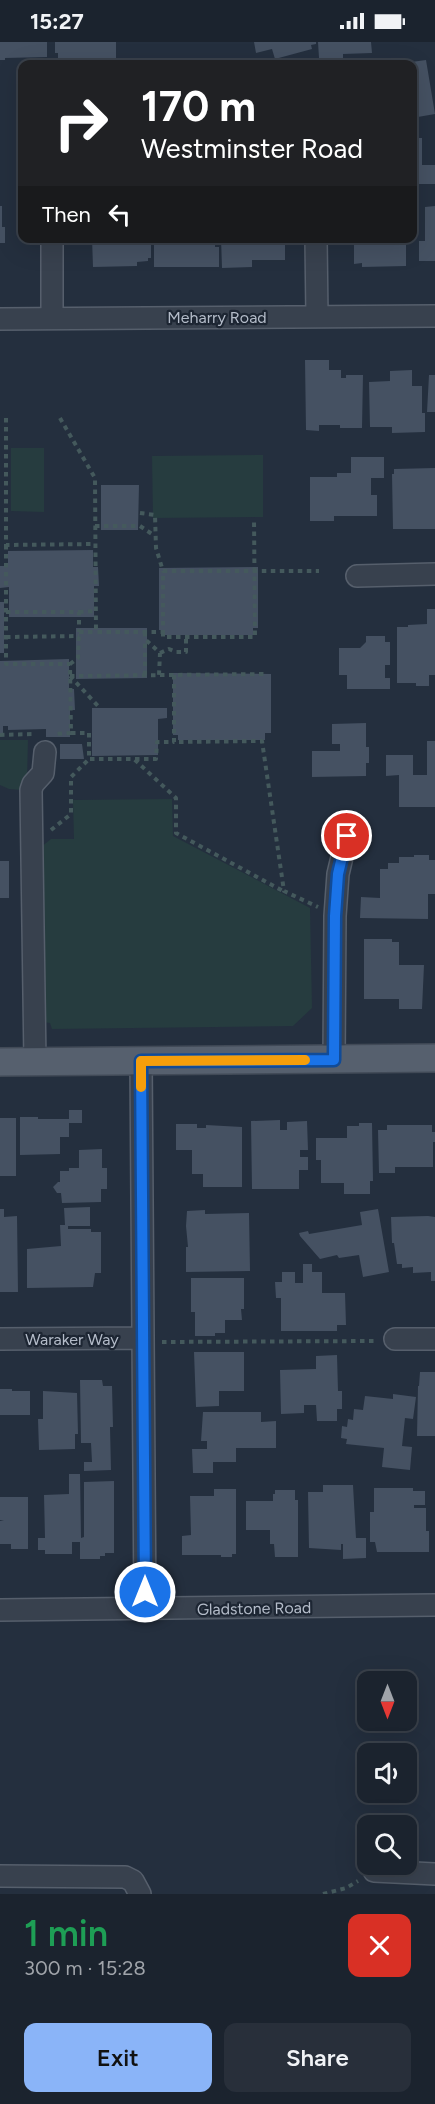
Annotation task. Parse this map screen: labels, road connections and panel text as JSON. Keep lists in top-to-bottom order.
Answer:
{
  "streets": {
    "street": ["Meharry Road", "Waraker Way", "Gladstone Road"]
  },
  "north": "bottom",
  "page": {
    "status": "15:27",
    "turn": ["170 m", "Westminster Road"],
    "then": "Then",
    "heading": ["1 min", "300 m · 15:28"],
    "buttons": ["Exit", "Share"]
  }
}
